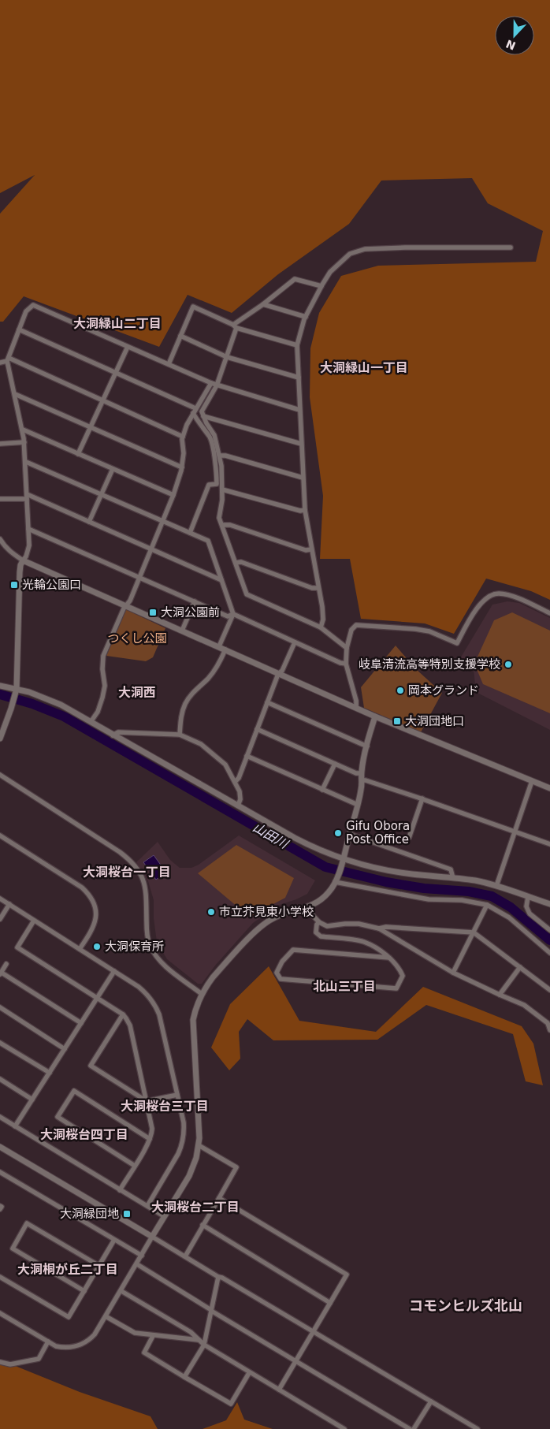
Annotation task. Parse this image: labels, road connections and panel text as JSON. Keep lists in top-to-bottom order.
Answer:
{
  "districts": [
    "大洞緑山二丁目",
    "大洞緑山一丁目",
    "大洞西",
    "大洞桜台一丁目",
    "北山三丁目",
    "大洞桜台三丁目",
    "大洞桜台四丁目",
    "大洞桜台二丁目",
    "大洞桐が丘二丁目",
    "コモンヒルズ北山"
  ],
  "water": ["山田川"],
  "parks": ["つくし公園"],
  "places": {
    "transit": [
      "光輪公園口",
      "大洞公園前",
      "大洞団地口",
      "大洞緑団地"
    ],
    "other": [
      "岐阜清流高等特別支援学校",
      "岡本グランド",
      "Gifu Obora Post Office",
      "市立芥見東小学校",
      "大洞保育所"
    ]
  },
  "north": "bottom"
}
